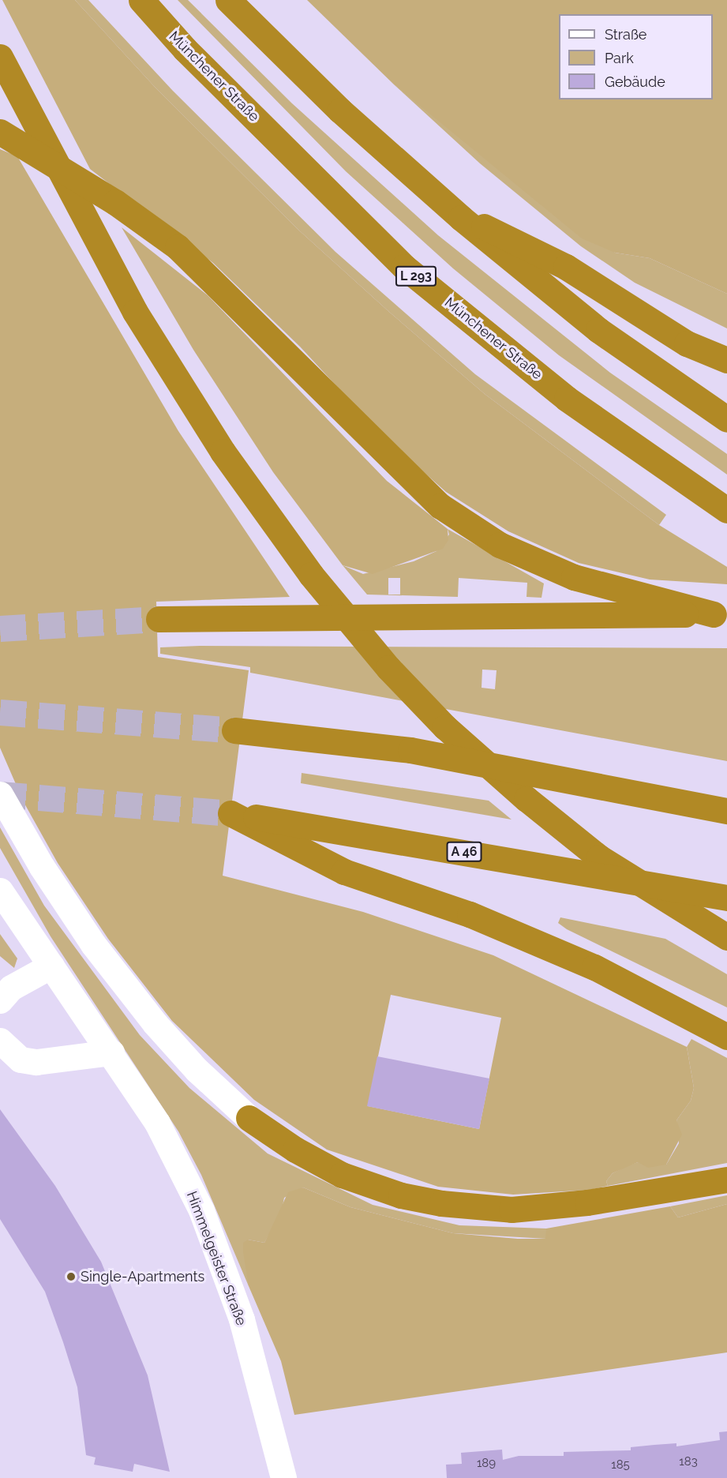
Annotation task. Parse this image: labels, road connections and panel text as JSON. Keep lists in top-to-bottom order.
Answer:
{
  "streets": {
    "highway": ["Münchener Straße", "L 293", "A 46"],
    "street": ["Himmelgeister Straße"]
  },
  "places": ["Single-Apartments"],
  "house_numbers": ["183", "189", "185"],
  "legend": ["Straße", "Park", "Gebäude"]
}
